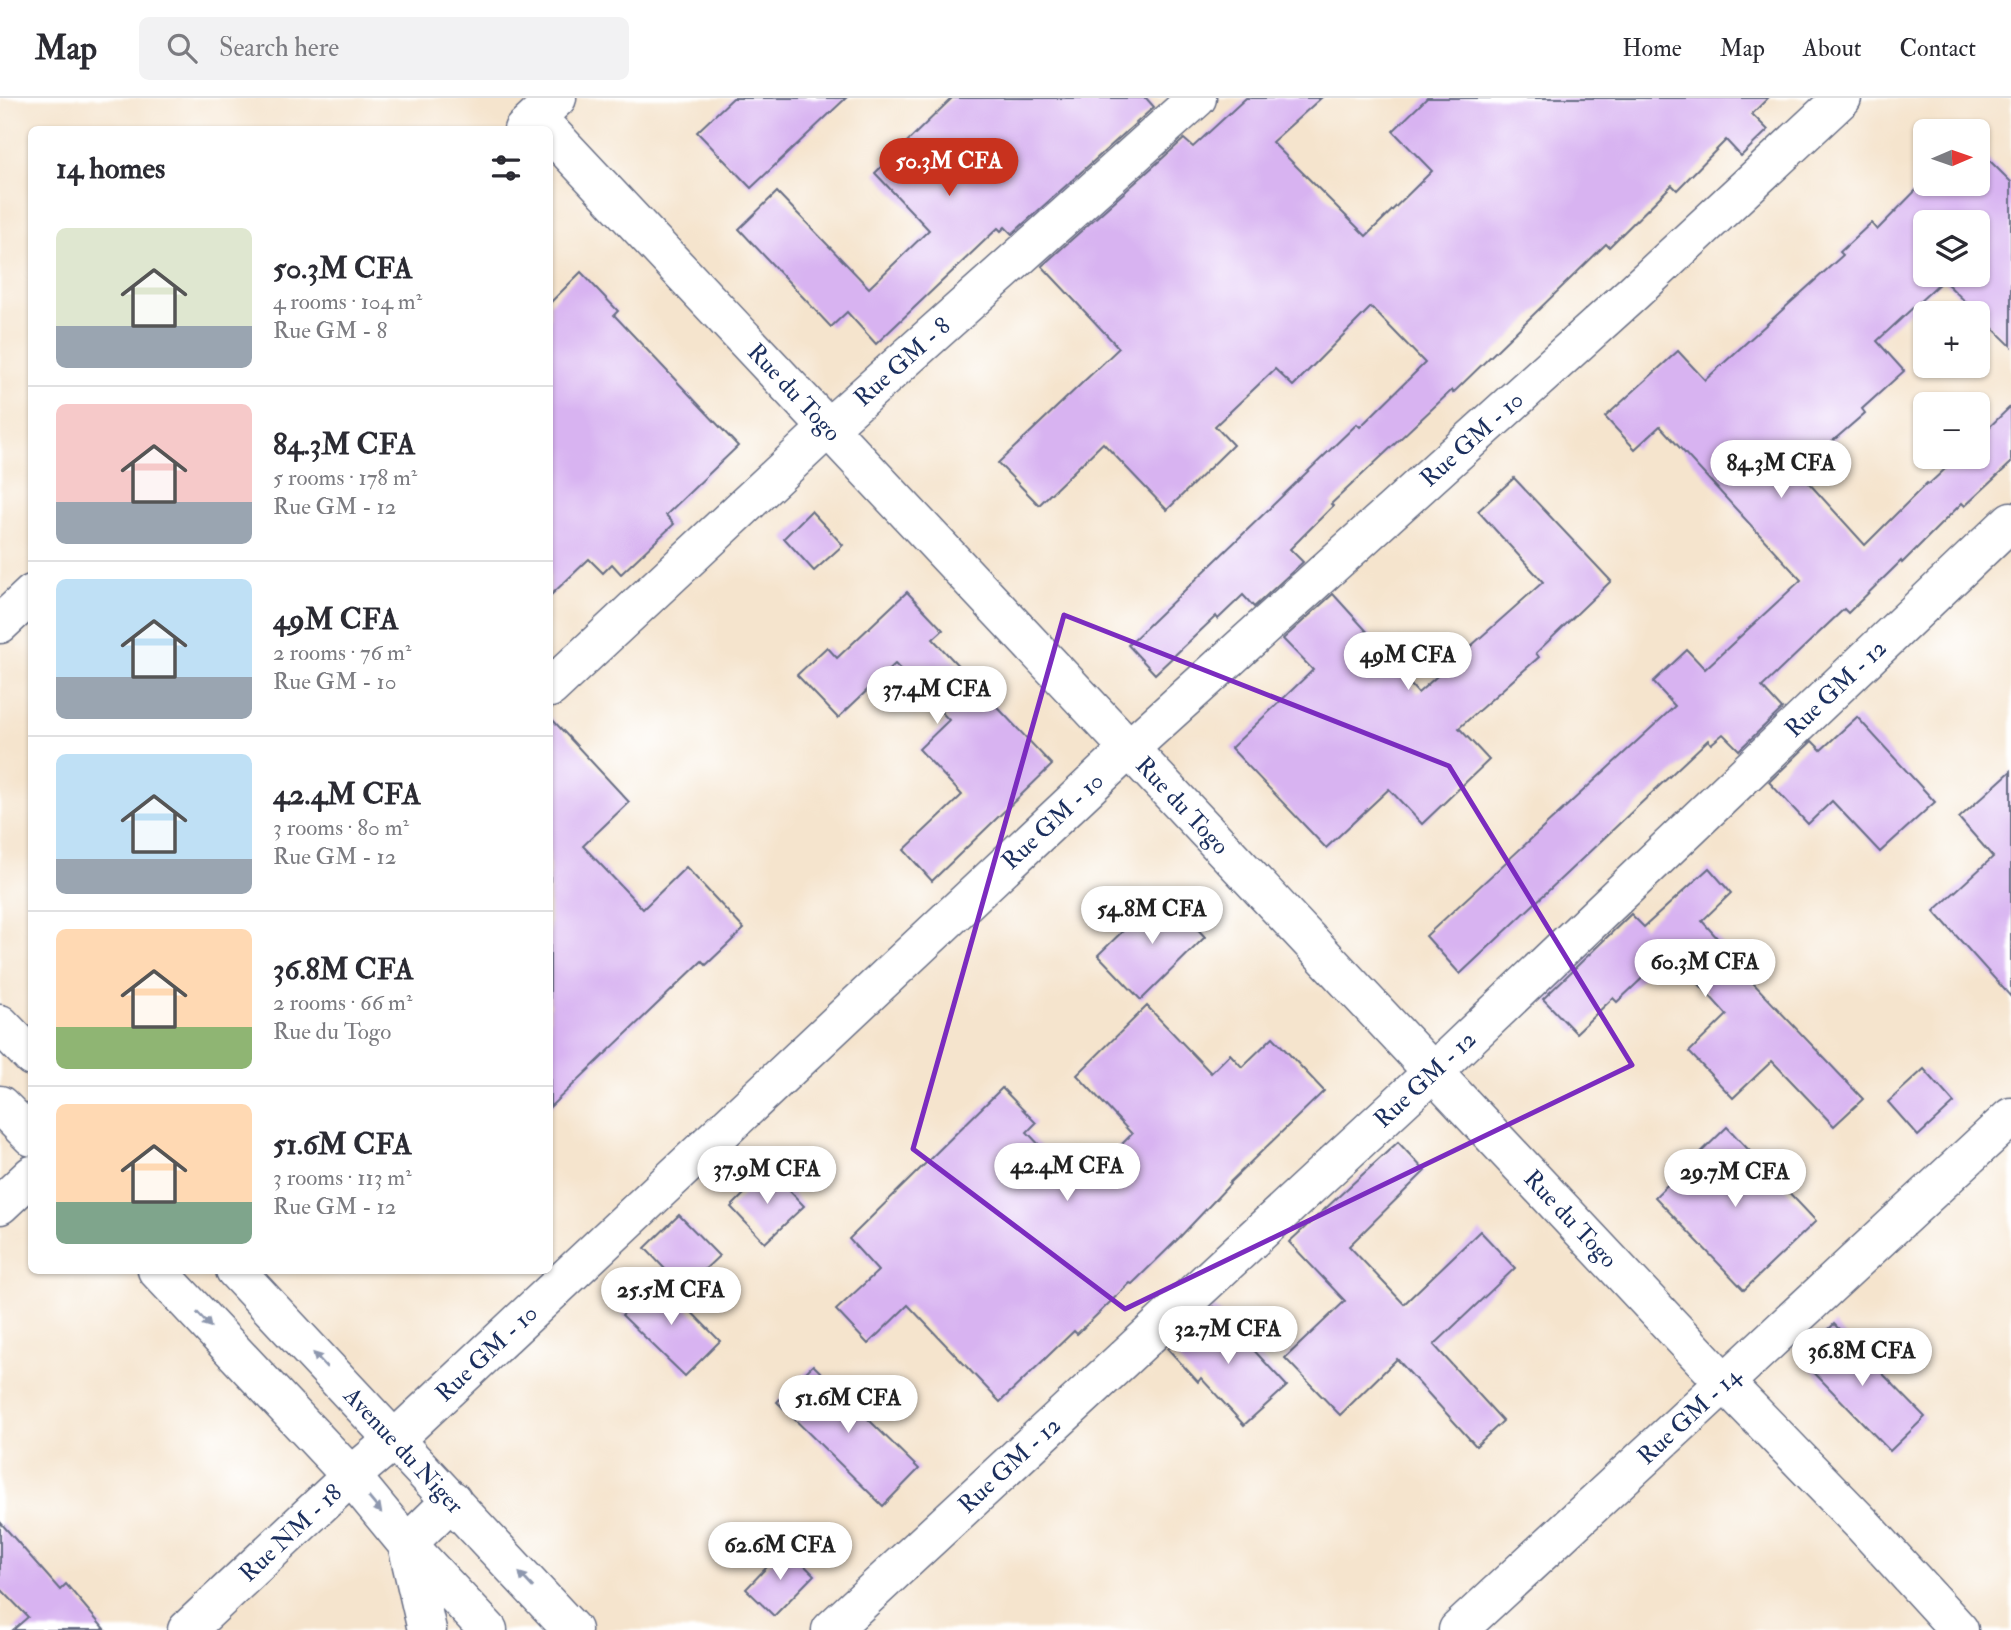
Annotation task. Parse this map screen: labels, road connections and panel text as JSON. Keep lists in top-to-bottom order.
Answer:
{
  "streets": {
    "street": [
      "Rue GM - 8",
      "Rue du Togo",
      "Rue GM - 10",
      "Rue GM - 12",
      "Rue GM - 14",
      "Avenue du Niger",
      "Rue NM - 18"
    ]
  },
  "crossings": [
    ["Rue GM - 8", "Rue du Togo"],
    ["Rue du Togo", "Rue GM - 10"],
    ["Rue du Togo", "Rue GM - 12"],
    ["Rue du Togo", "Rue GM - 14"],
    ["Rue GM - 10", "Avenue du Niger"],
    ["Rue GM - 10", "Rue NM - 18"],
    ["Avenue du Niger", "Rue NM - 18"]
  ],
  "north": "right",
  "page": {
    "header": "Map",
    "search": "Search here",
    "nav": [
      "Home",
      "Map",
      "About",
      "Contact"
    ],
    "map_buttons": ["+", "−"],
    "heading": "14 homes",
    "price": [
      "50.3M CFA",
      "84.3M CFA",
      "49M CFA",
      "37.4M CFA",
      "54.8M CFA",
      "60.3M CFA",
      "42.4M CFA",
      "37.9M CFA",
      "29.7M CFA",
      "25.5M CFA",
      "32.7M CFA",
      "36.8M CFA",
      "51.6M CFA",
      "62.6M CFA"
    ],
    "list": [
      {
        "name": "50.3M CFA",
        "note": "4 rooms · 104 m² · Rue GM - 8"
      },
      {
        "name": "84.3M CFA",
        "note": "5 rooms · 178 m² · Rue GM - 12"
      },
      {
        "name": "49M CFA",
        "note": "2 rooms · 76 m² · Rue GM - 10"
      },
      {
        "name": "42.4M CFA",
        "note": "3 rooms · 80 m² · Rue GM - 12"
      },
      {
        "name": "36.8M CFA",
        "note": "2 rooms · 66 m² · Rue du Togo"
      },
      {
        "name": "51.6M CFA",
        "note": "3 rooms · 113 m² · Rue GM - 12"
      }
    ]
  }
}
